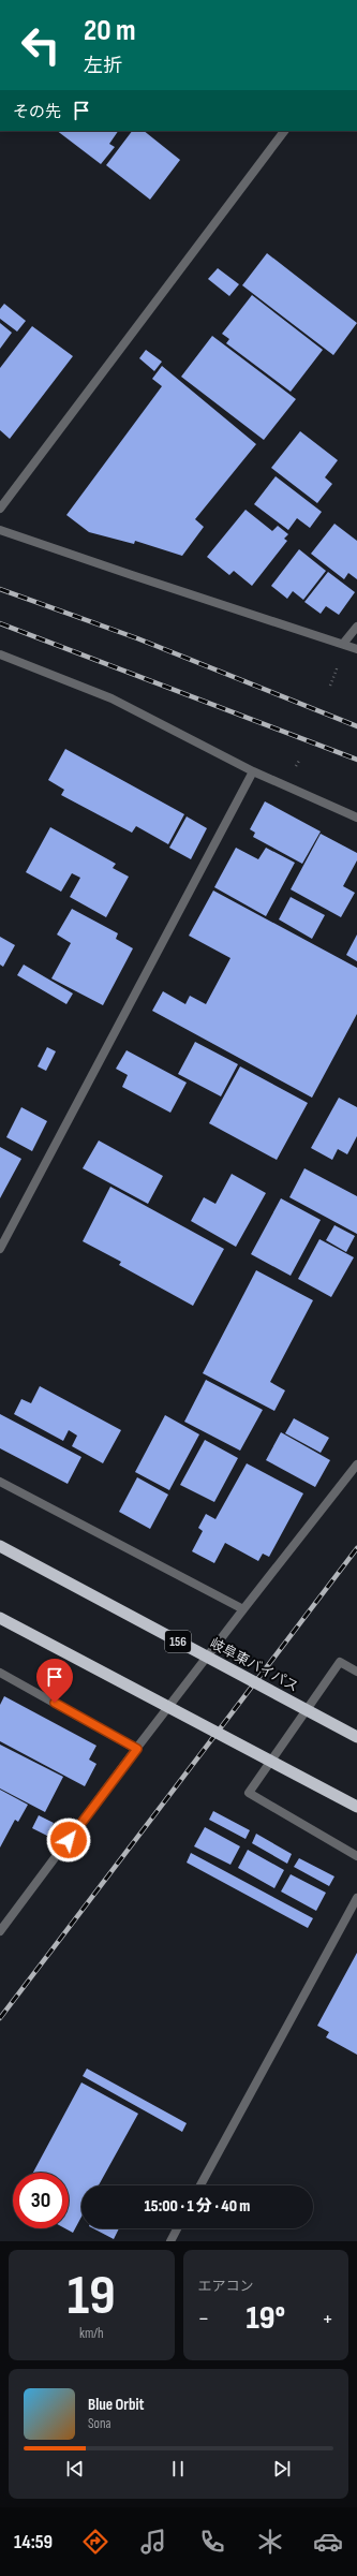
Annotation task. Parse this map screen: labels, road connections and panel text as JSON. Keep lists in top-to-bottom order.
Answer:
{
  "streets": {
    "highway": ["156", "岐阜東バイパス"]
  },
  "page": {
    "turn": ["20 m", "左折"],
    "then": "その先",
    "limit": "30",
    "trip": "15:00 · 1 分 · 40 m",
    "tile": [
      ["19", "km/h"],
      "エアコン"
    ],
    "heat": ["−", "19°", "+"],
    "song": ["Blue Orbit", "Sona"],
    "tabs": "14:59"
  }
}
